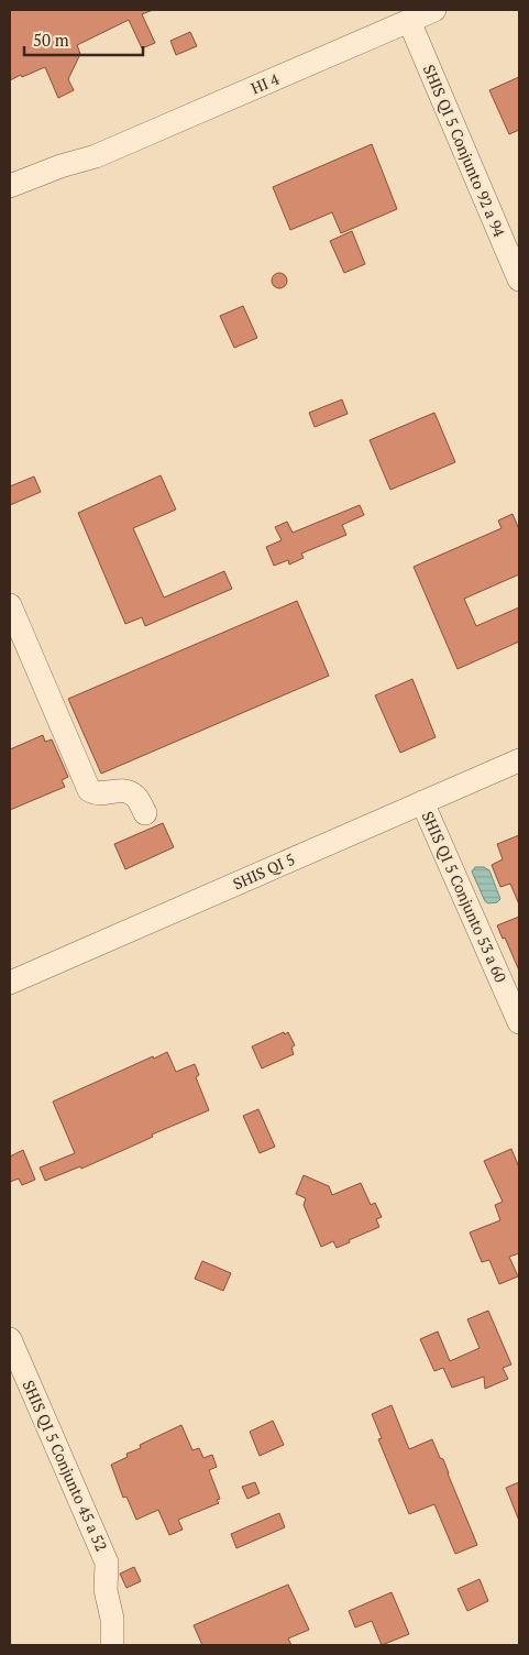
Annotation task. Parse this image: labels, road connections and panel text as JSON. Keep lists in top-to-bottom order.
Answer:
{
  "streets": {
    "street": [
      "HI 4",
      "SHIS QI 5 Conjunto 92 a 94",
      "SHIS QI 5",
      "SHIS QI 5 Conjunto 53 a 60",
      "SHIS QI 5 Conjunto 45 a 52"
    ]
  },
  "crossings": [
    ["HI 4", "SHIS QI 5 Conjunto 92 a 94"],
    ["SHIS QI 5", "SHIS QI 5 Conjunto 53 a 60"]
  ],
  "scale_bar": "50 m"
}
